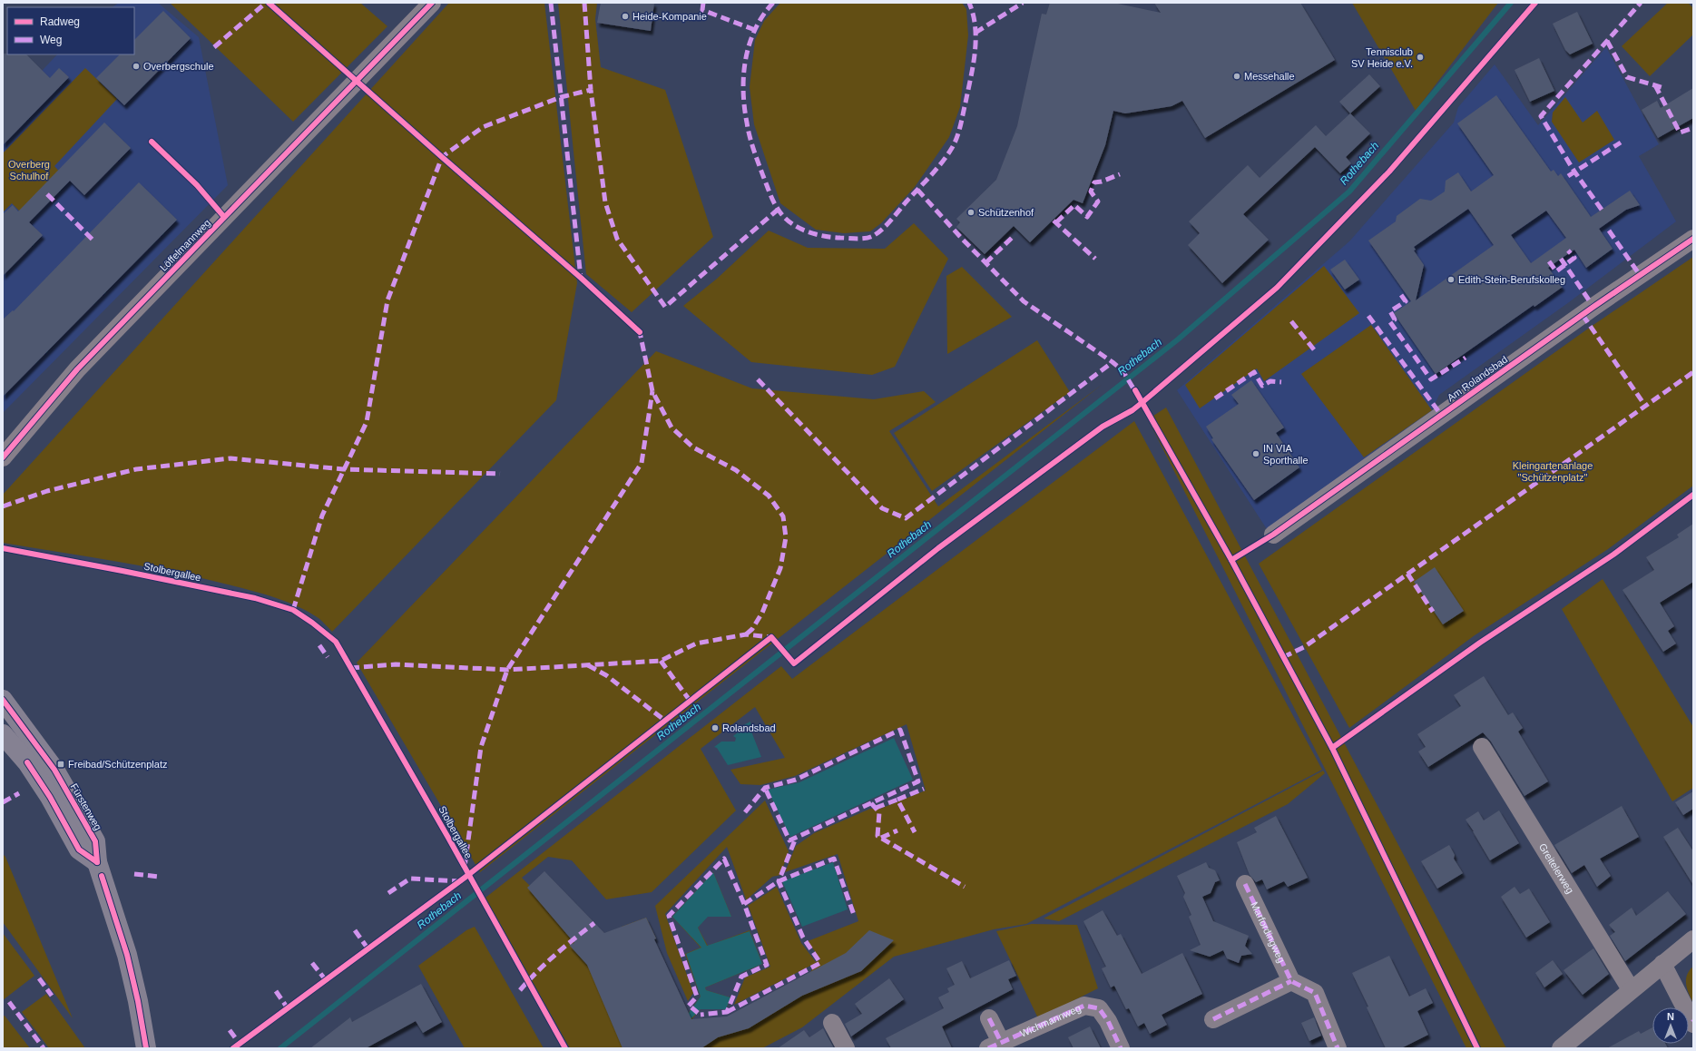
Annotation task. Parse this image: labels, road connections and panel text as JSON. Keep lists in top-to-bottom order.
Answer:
{
  "streets": {
    "main road": ["Fürstenweg"],
    "street": [
      "Löffelmannweg",
      "Am Rolandsbad",
      "Greitelerweg",
      "Marfordingweg",
      "Wichmannweg"
    ],
    "cycle path": ["Stolbergallee"]
  },
  "water": ["Rothebach"],
  "parks": ["Overberg Schulhof", "Kleingartenanlage \"Schützenplatz\""],
  "places": {
    "other": [
      "Heide-Kompanie",
      "Tennisclub SV Heide e.V.",
      "Overbergschule",
      "Messehalle",
      "Schützenhof",
      "Edith-Stein-Berufskolleg",
      "IN VIA Sporthalle",
      "Rolandsbad"
    ],
    "transit": ["Freibad/Schützenplatz"]
  },
  "legend": ["Radweg", "Weg"],
  "north": "top"
}
